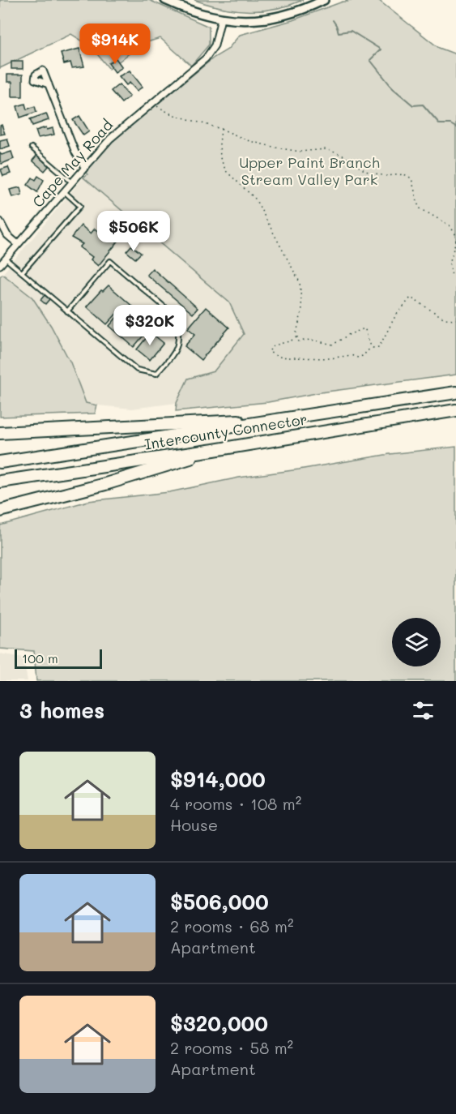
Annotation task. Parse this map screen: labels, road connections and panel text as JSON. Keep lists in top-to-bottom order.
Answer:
{
  "streets": {
    "highway": ["Intercounty Connector"],
    "street": ["Cape May Road"]
  },
  "parks": ["Upper Paint Branch Stream Valley Park"],
  "scale_bar": "100 m",
  "page": {
    "price": ["$914K", "$506K", "$320K"],
    "scale": "100 m",
    "heading": "3 homes",
    "list": [
      {
        "name": "$914,000",
        "note": "4 rooms · 108 m² · House"
      },
      {
        "name": "$506,000",
        "note": "2 rooms · 68 m² · Apartment"
      },
      {
        "name": "$320,000",
        "note": "2 rooms · 58 m² · Apartment"
      }
    ]
  }
}
